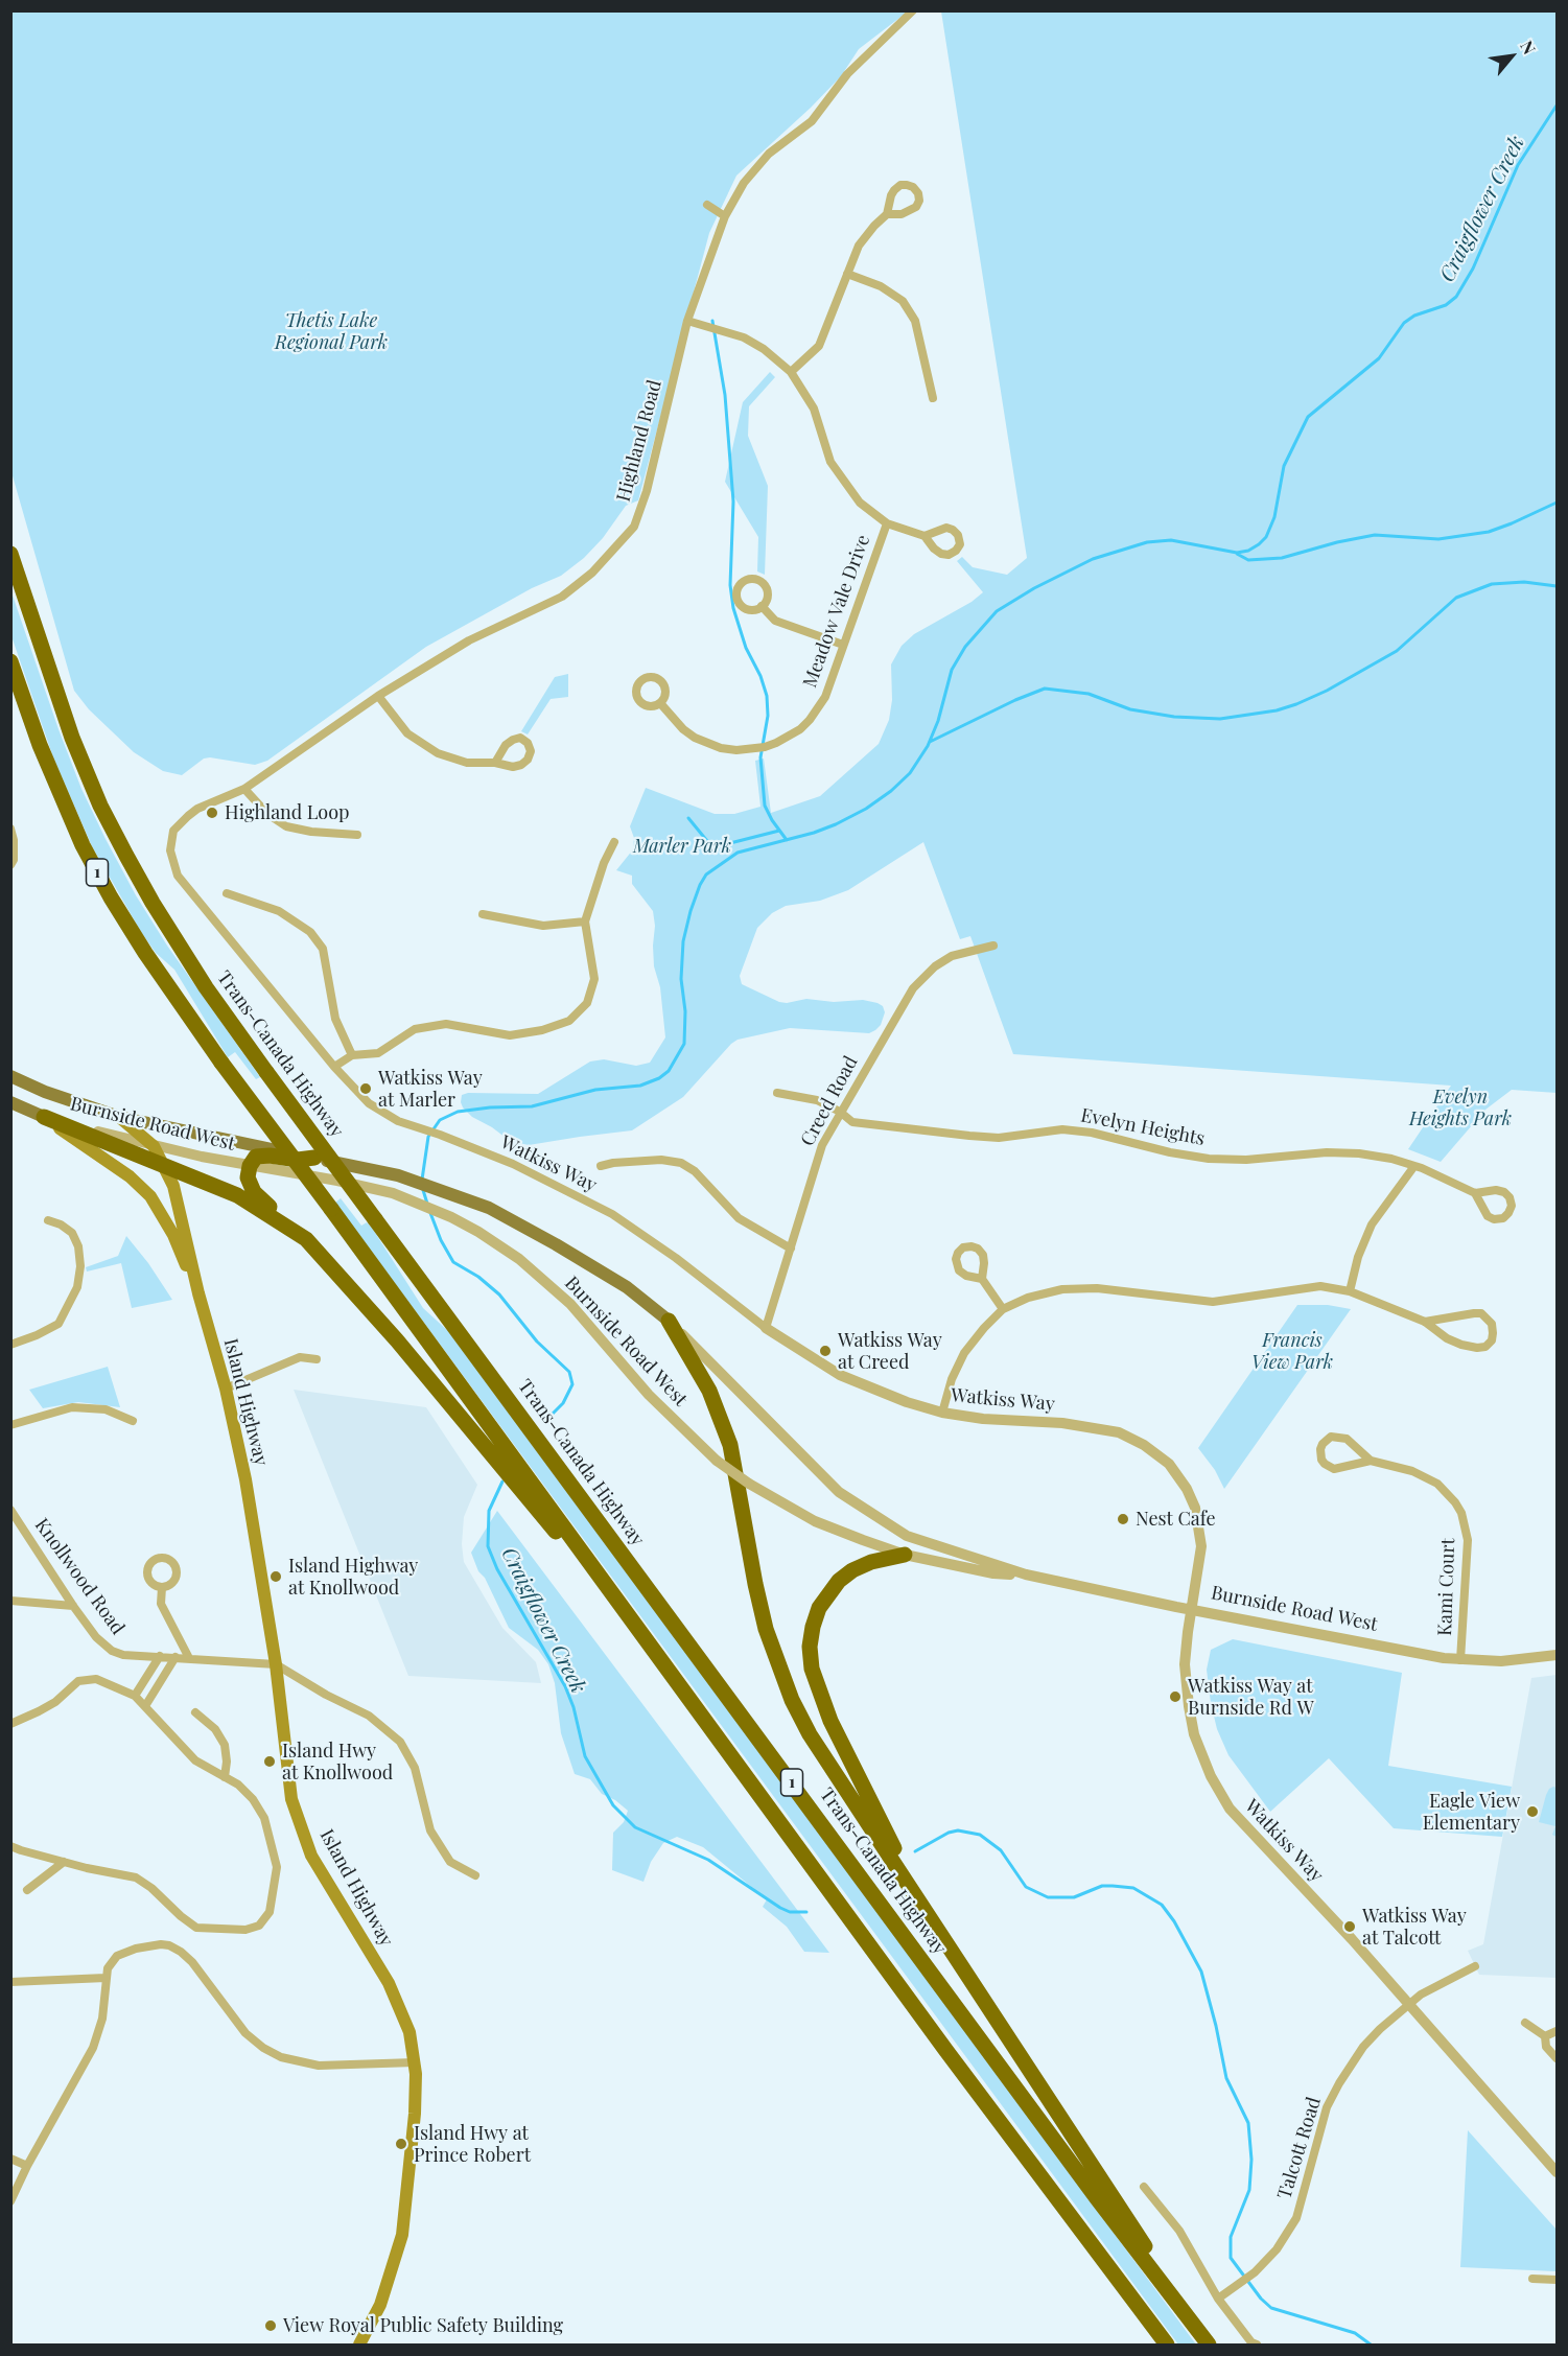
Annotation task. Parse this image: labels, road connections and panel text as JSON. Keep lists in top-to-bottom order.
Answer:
{
  "streets": {
    "highway": ["1", "Trans-Canada Highway"],
    "main road": ["Burnside Road West", "Island Highway"],
    "street": [
      "Highland Road",
      "Meadow Vale Drive",
      "Creed Road",
      "Evelyn Heights",
      "Watkiss Way",
      "Knollwood Road",
      "Kami Court",
      "Talcott Road"
    ]
  },
  "crossings": [
    ["Highland Road", "Watkiss Way"],
    ["Creed Road", "Evelyn Heights"],
    ["Creed Road", "Watkiss Way"],
    ["Burnside Road West", "Watkiss Way"],
    ["Burnside Road West", "Island Highway"],
    ["Burnside Road West", "Kami Court"],
    ["Watkiss Way", "Talcott Road"],
    ["Island Highway", "Knollwood Road"]
  ],
  "water": ["Craigflower Creek"],
  "parks": [
    "Thetis Lake Regional Park",
    "Marler Park",
    "Evelyn Heights Park",
    "Francis View Park"
  ],
  "places": [
    "Highland Loop",
    "Watkiss Way at Marler",
    "Watkiss Way at Creed",
    "Nest Cafe",
    "Island Highway at Knollwood",
    "Watkiss Way at Burnside Rd W",
    "Island Hwy at Knollwood",
    "Eagle View Elementary",
    "Watkiss Way at Talcott",
    "Island Hwy at Prince Robert",
    "View Royal Public Safety Building"
  ],
  "north": "top right"
}
